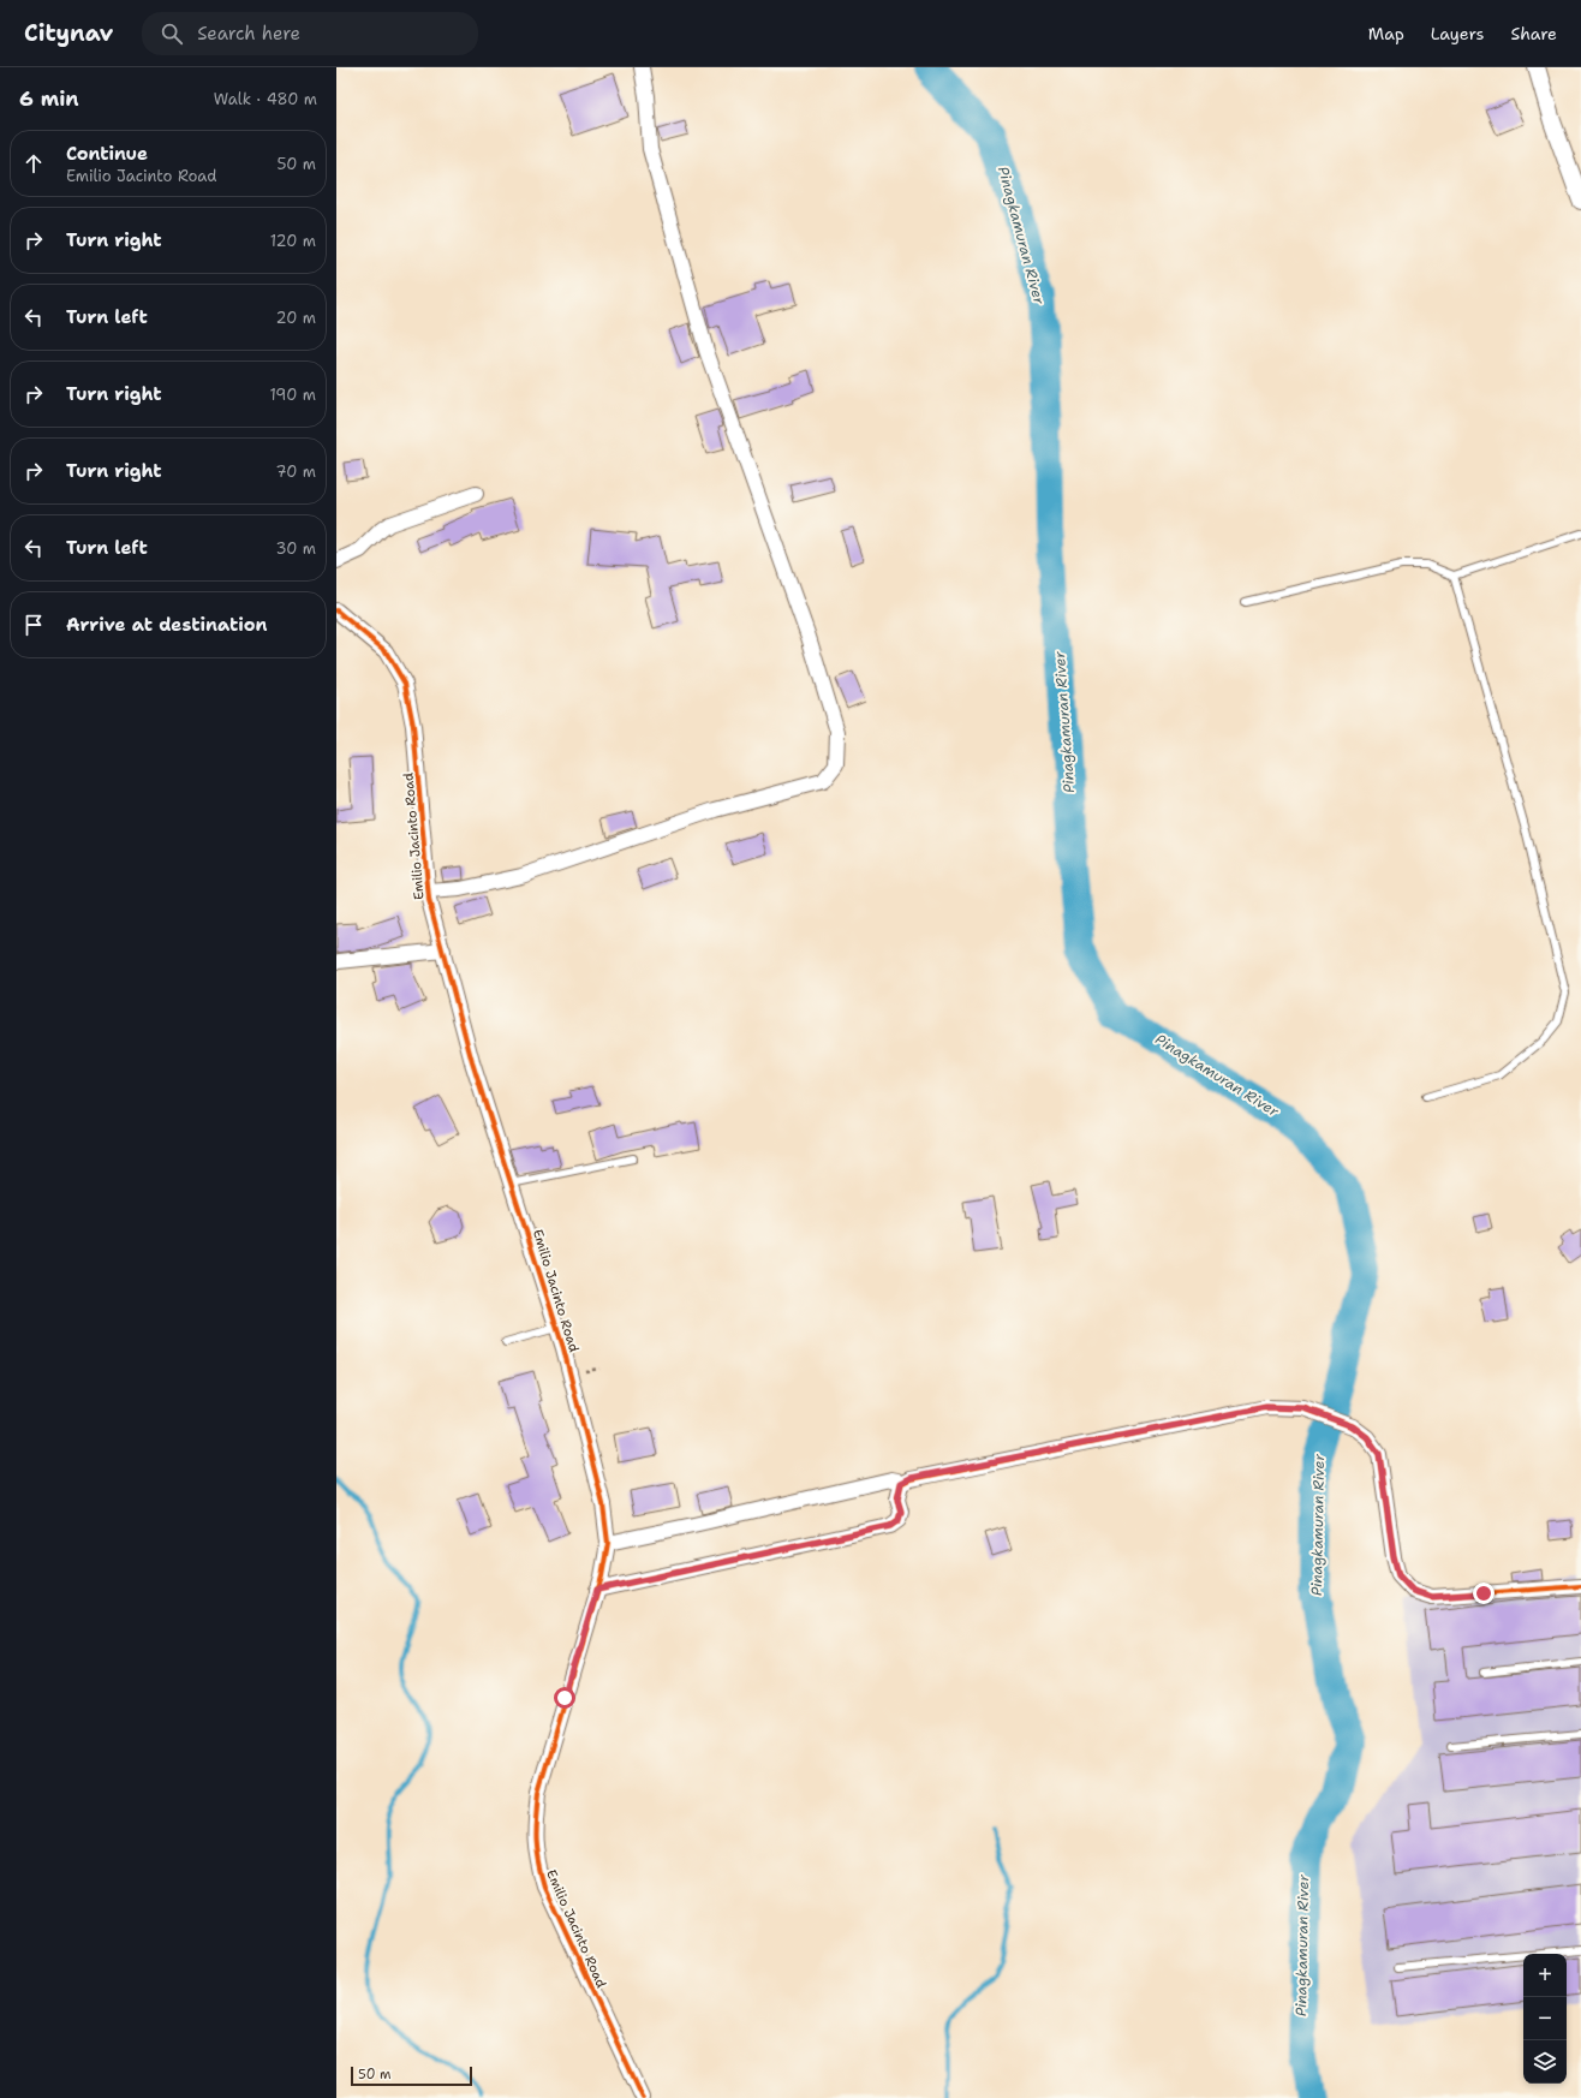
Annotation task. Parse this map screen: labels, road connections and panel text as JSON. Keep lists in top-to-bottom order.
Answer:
{
  "streets": {
    "street": ["Emilio Jacinto Road"]
  },
  "water": ["Pinagkamuran River"],
  "scale_bar": "50 m",
  "page": {
    "header": "Citynav",
    "search": "Search here",
    "nav": ["Map", "Layers", "Share"],
    "heading": ["6 min", "Walk · 480 m"],
    "list": [
      ["Continue", "Emilio Jacinto Road", "50 m"],
      ["Turn right", "120 m"],
      ["Turn left", "20 m"],
      ["Turn right", "190 m"],
      ["Turn right", "70 m"],
      ["Turn left", "30 m"],
      "Arrive at destination"
    ],
    "map_buttons": ["+", "−"],
    "scale": "50 m"
  }
}
